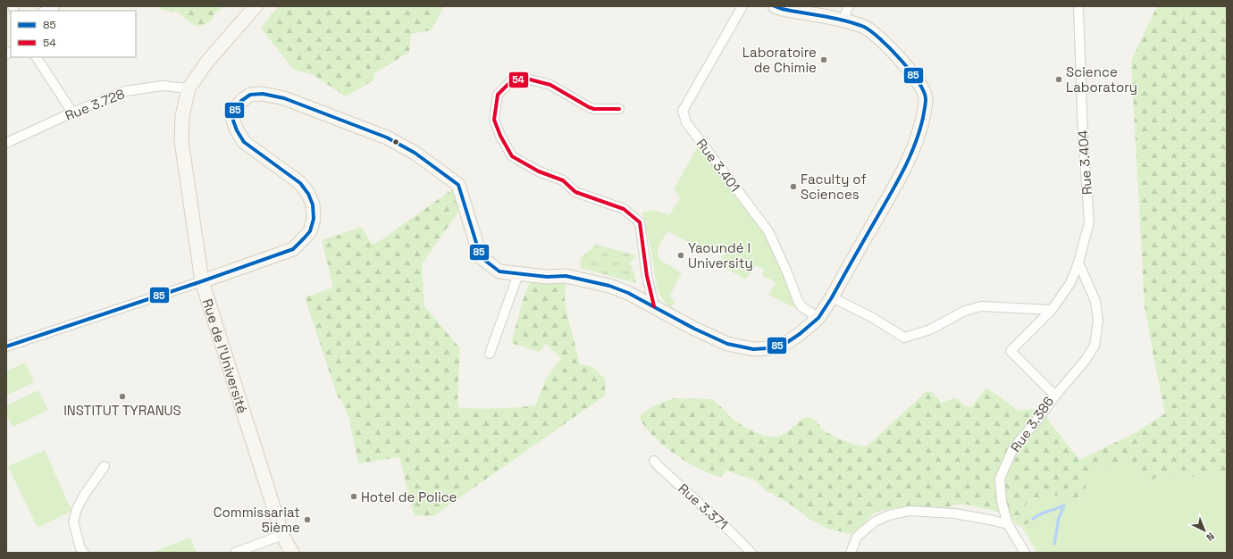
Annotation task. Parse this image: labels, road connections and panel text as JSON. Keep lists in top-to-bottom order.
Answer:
{
  "streets": {
    "street": [
      "Rue 3.728",
      "Rue 3.404",
      "Rue 3.401",
      "Rue de l'Université",
      "Rue 3.386",
      "Rue 3.371"
    ]
  },
  "crossings": [
    ["Rue 3.728", "Rue de l'Université"],
    ["Rue 3.404", "Rue 3.386"]
  ],
  "places": [
    "Laboratoire de Chimie",
    "Science Laboratory",
    "Faculty of Sciences",
    "Yaoundé I University",
    "INSTITUT TYRANUS",
    "Hotel de Police",
    "Commissariat 5ième"
  ],
  "lines": ["transit line 85", "transit line 54"],
  "legend": ["85", "54"],
  "north": "bottom right"
}
